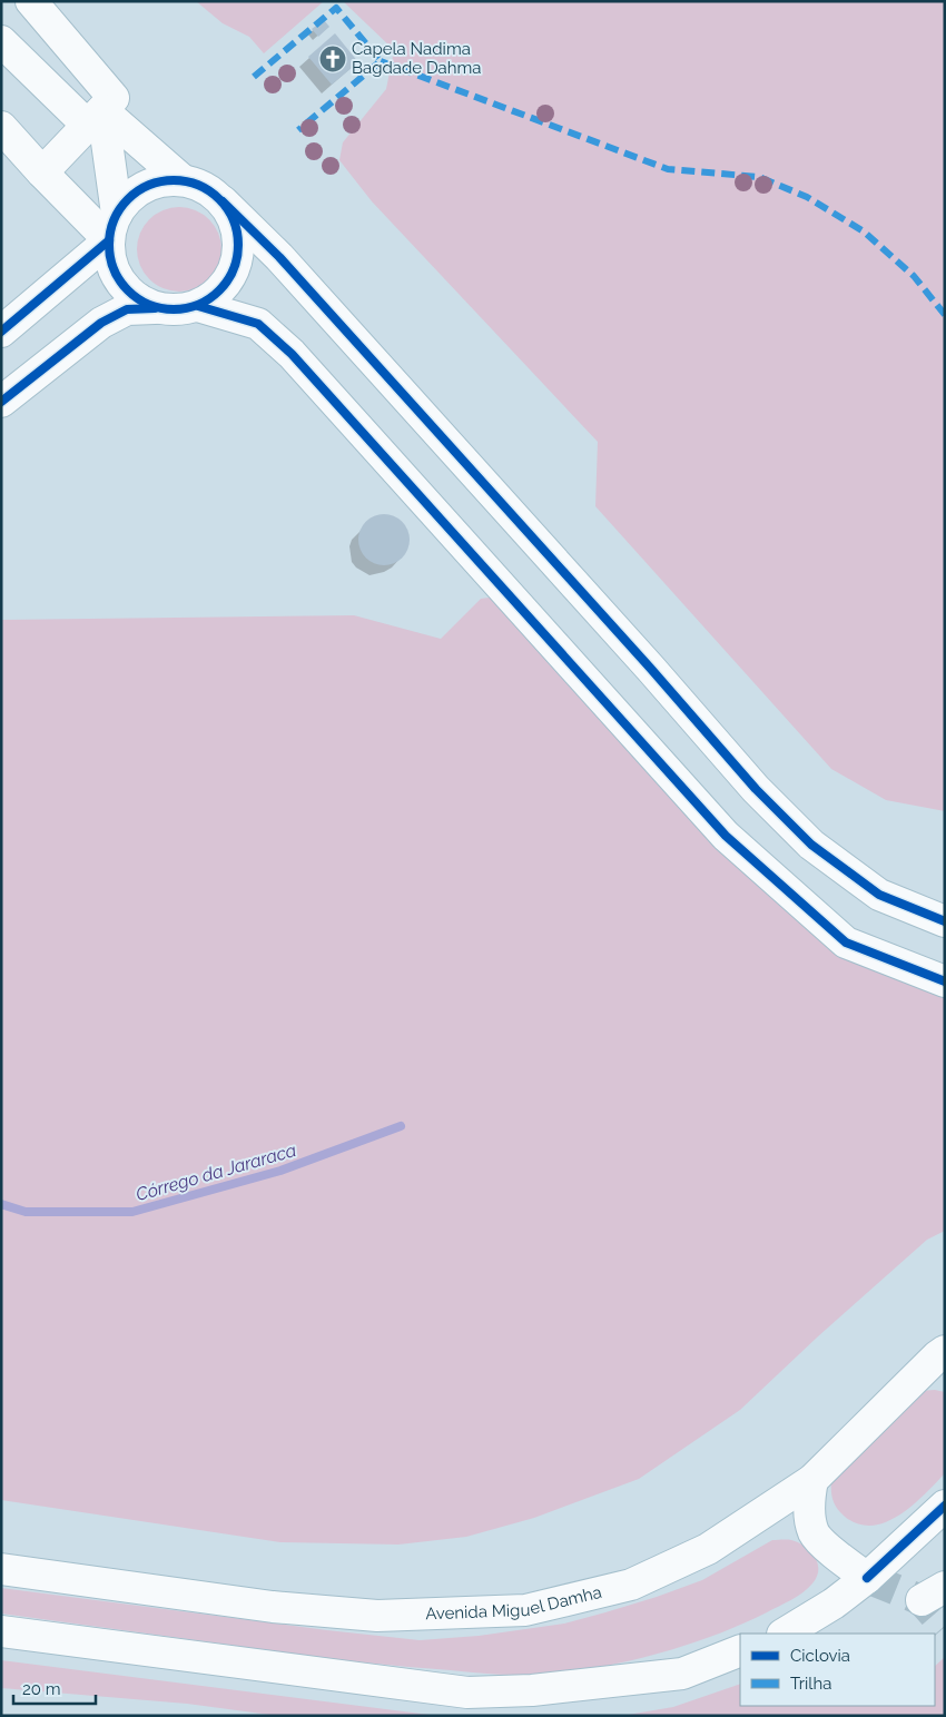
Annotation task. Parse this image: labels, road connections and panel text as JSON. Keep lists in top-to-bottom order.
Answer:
{
  "streets": {
    "street": ["Avenida Miguel Damha"]
  },
  "water": ["Córrego da Jararaca"],
  "places": {
    "church": ["Capela Nadima Bagdade Dahma"]
  },
  "legend": ["Ciclovia", "Trilha"],
  "scale_bar": "20 m"
}
